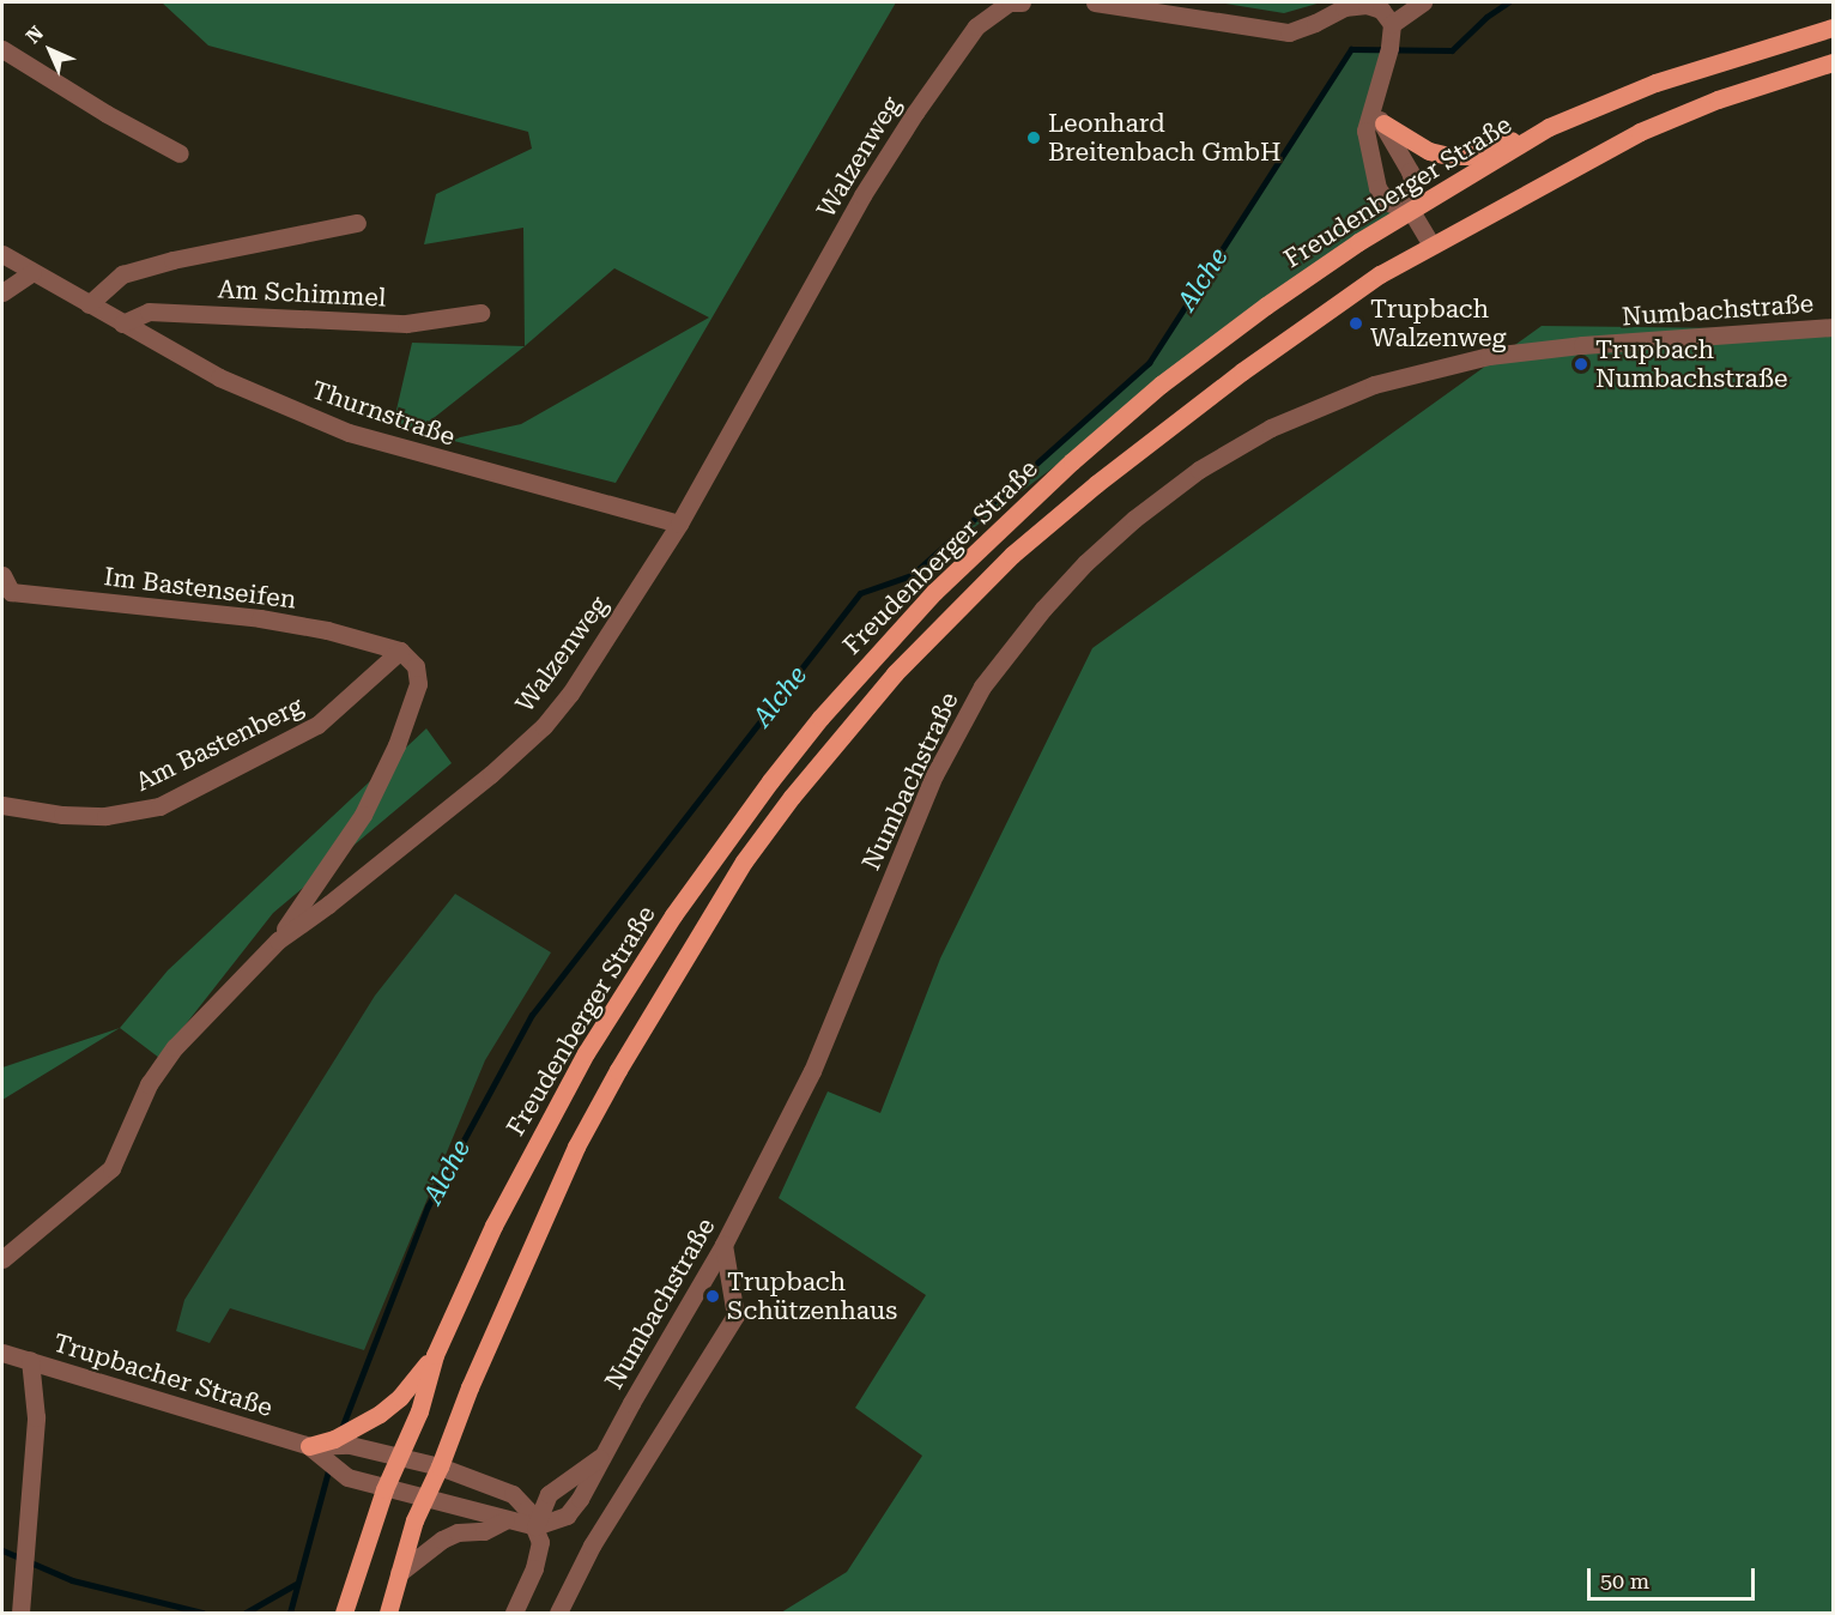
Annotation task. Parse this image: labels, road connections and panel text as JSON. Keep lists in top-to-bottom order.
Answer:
{
  "streets": {
    "main road": ["Freudenberger Straße"],
    "street": [
      "Walzenweg",
      "Am Schimmel",
      "Numbachstraße",
      "Thurnstraße",
      "Im Bastenseifen",
      "Am Bastenberg",
      "Trupbacher Straße"
    ]
  },
  "crossings": [
    ["Walzenweg", "Thurnstraße"],
    ["Freudenberger Straße", "Trupbacher Straße"],
    ["Am Schimmel", "Thurnstraße"],
    ["Im Bastenseifen", "Am Bastenberg"]
  ],
  "water": ["Alche"],
  "places": [
    "Leonhard Breitenbach GmbH",
    "Trupbach Walzenweg",
    "Trupbach Numbachstraße",
    "Trupbach Schützenhaus"
  ],
  "scale_bar": "50 m",
  "north": "top left"
}
